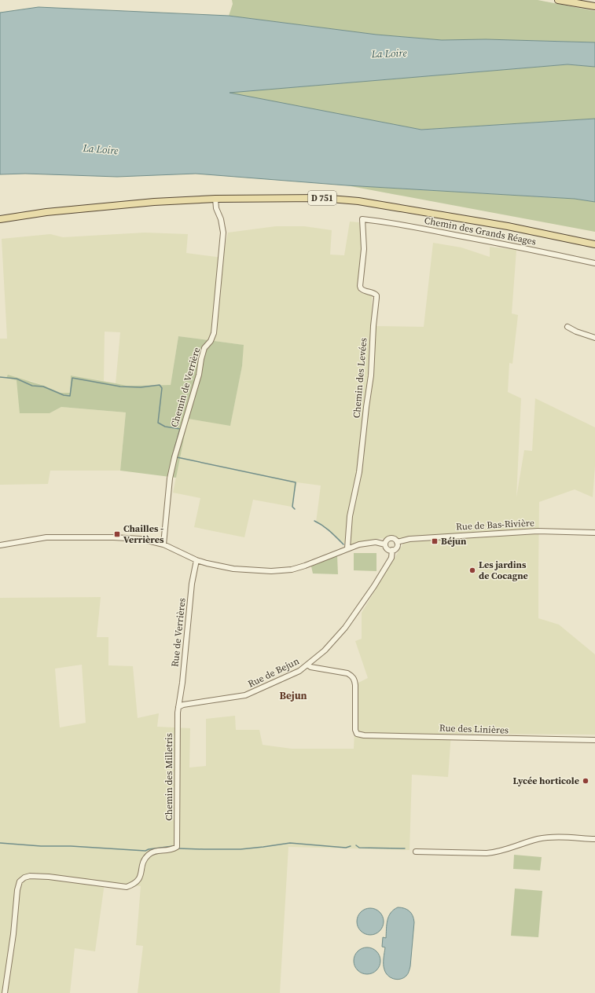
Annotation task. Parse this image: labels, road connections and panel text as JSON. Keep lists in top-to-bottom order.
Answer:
{
  "streets": {
    "main road": ["D 751"],
    "street": [
      "Chemin des Grands Réages",
      "Chemin des Levées",
      "Chemin de Verrière",
      "Rue de Bas-Rivière",
      "Rue de Verrières",
      "Rue de Bejun",
      "Rue des Linières",
      "Chemin des Milletris"
    ]
  },
  "crossings": [
    ["D 751", "Chemin de Verrière"],
    ["Chemin des Grands Réages", "Chemin des Levées"],
    ["Rue de Bas-Rivière", "Rue de Bejun"],
    ["Rue de Verrières", "Rue de Bejun"],
    ["Rue de Verrières", "Chemin des Milletris"],
    ["Rue de Bejun", "Rue des Linières"],
    ["Rue de Bejun", "Chemin des Milletris"]
  ],
  "districts": ["Bejun"],
  "water": ["La Loire"],
  "places": {
    "transit": ["Chailles - Verrières", "Béjun"],
    "other": ["Les jardins de Cocagne", "Lycée horticole"]
  }
}
